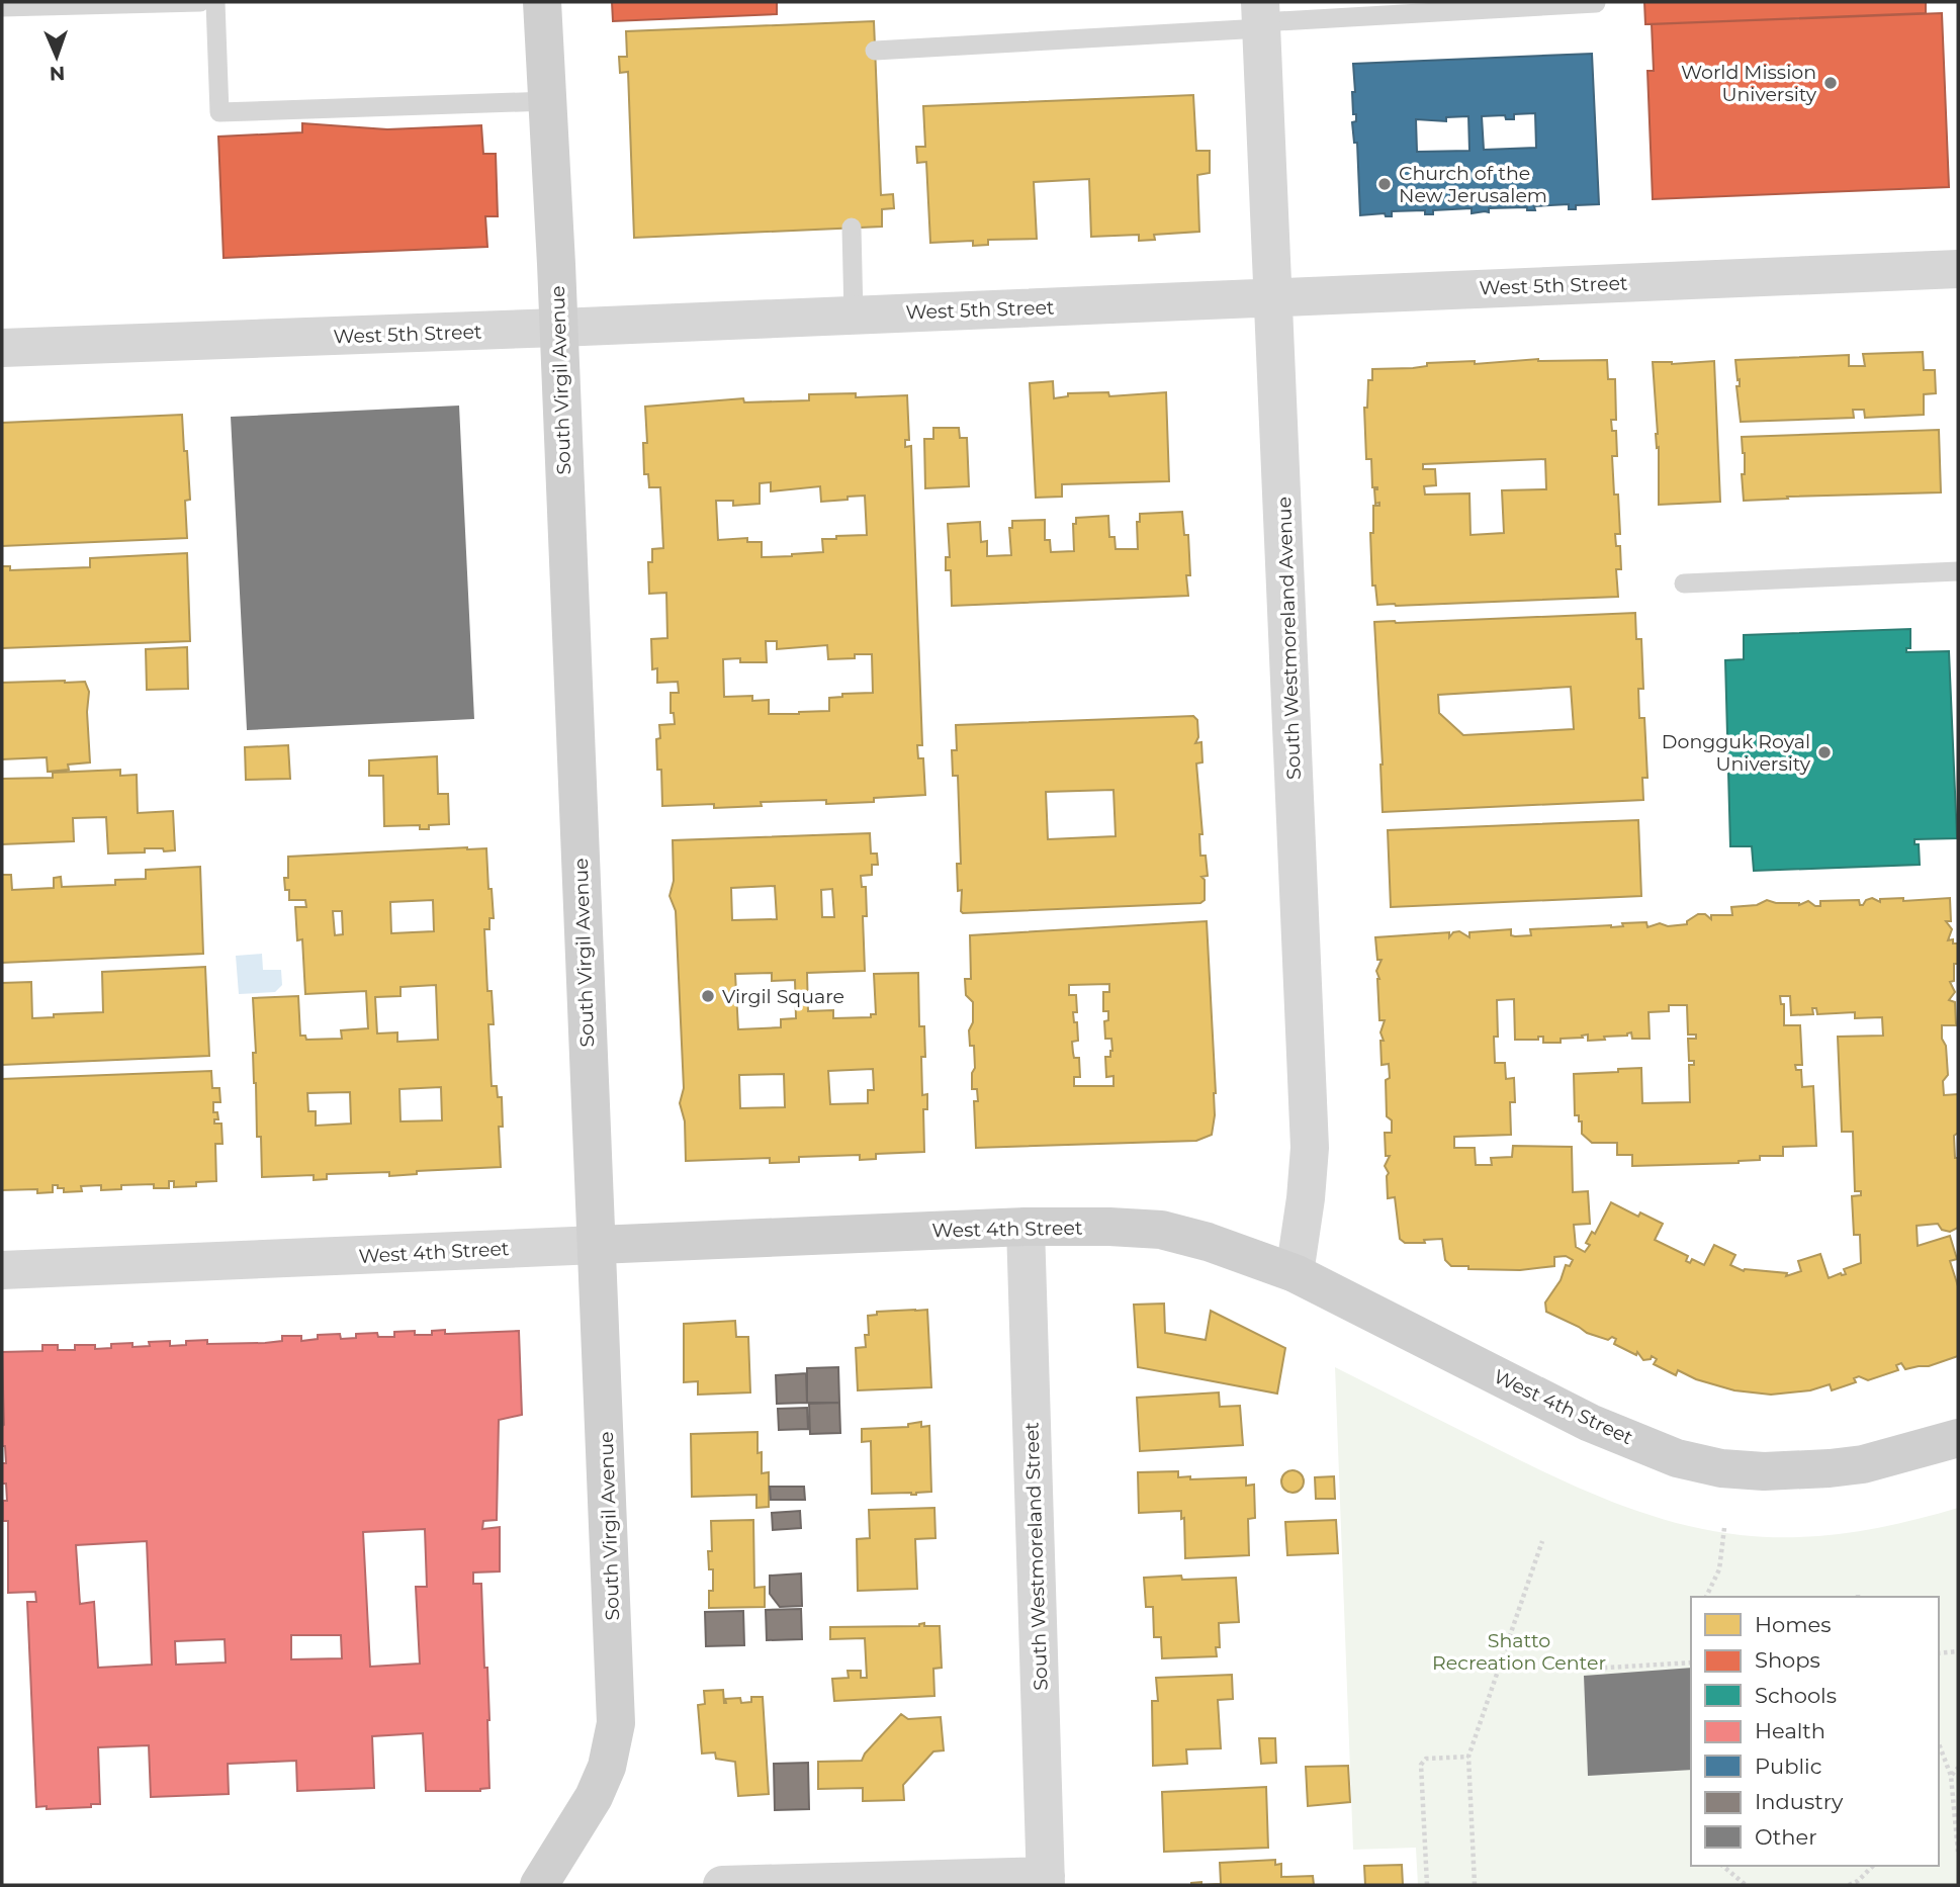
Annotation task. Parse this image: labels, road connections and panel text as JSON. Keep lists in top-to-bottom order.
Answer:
{
  "streets": {
    "main road": ["South Virgil Avenue", "West 4th Street"],
    "street": ["West 5th Street", "South Westmoreland Avenue", "South Westmoreland Street"]
  },
  "crossings": [
    ["West 5th Street", "South Virgil Avenue"],
    ["West 5th Street", "South Westmoreland Avenue"],
    ["South Virgil Avenue", "West 4th Street"],
    ["South Westmoreland Avenue", "West 4th Street"],
    ["West 4th Street", "South Westmoreland Street"]
  ],
  "parks": ["Shatto Recreation Center"],
  "places": [
    "World Mission University",
    "Church of the New Jerusalem",
    "Dongguk Royal University",
    "Virgil Square"
  ],
  "legend": [
    "Homes",
    "Shops",
    "Schools",
    "Health",
    "Public",
    "Industry",
    "Other"
  ],
  "north": "bottom"
}
